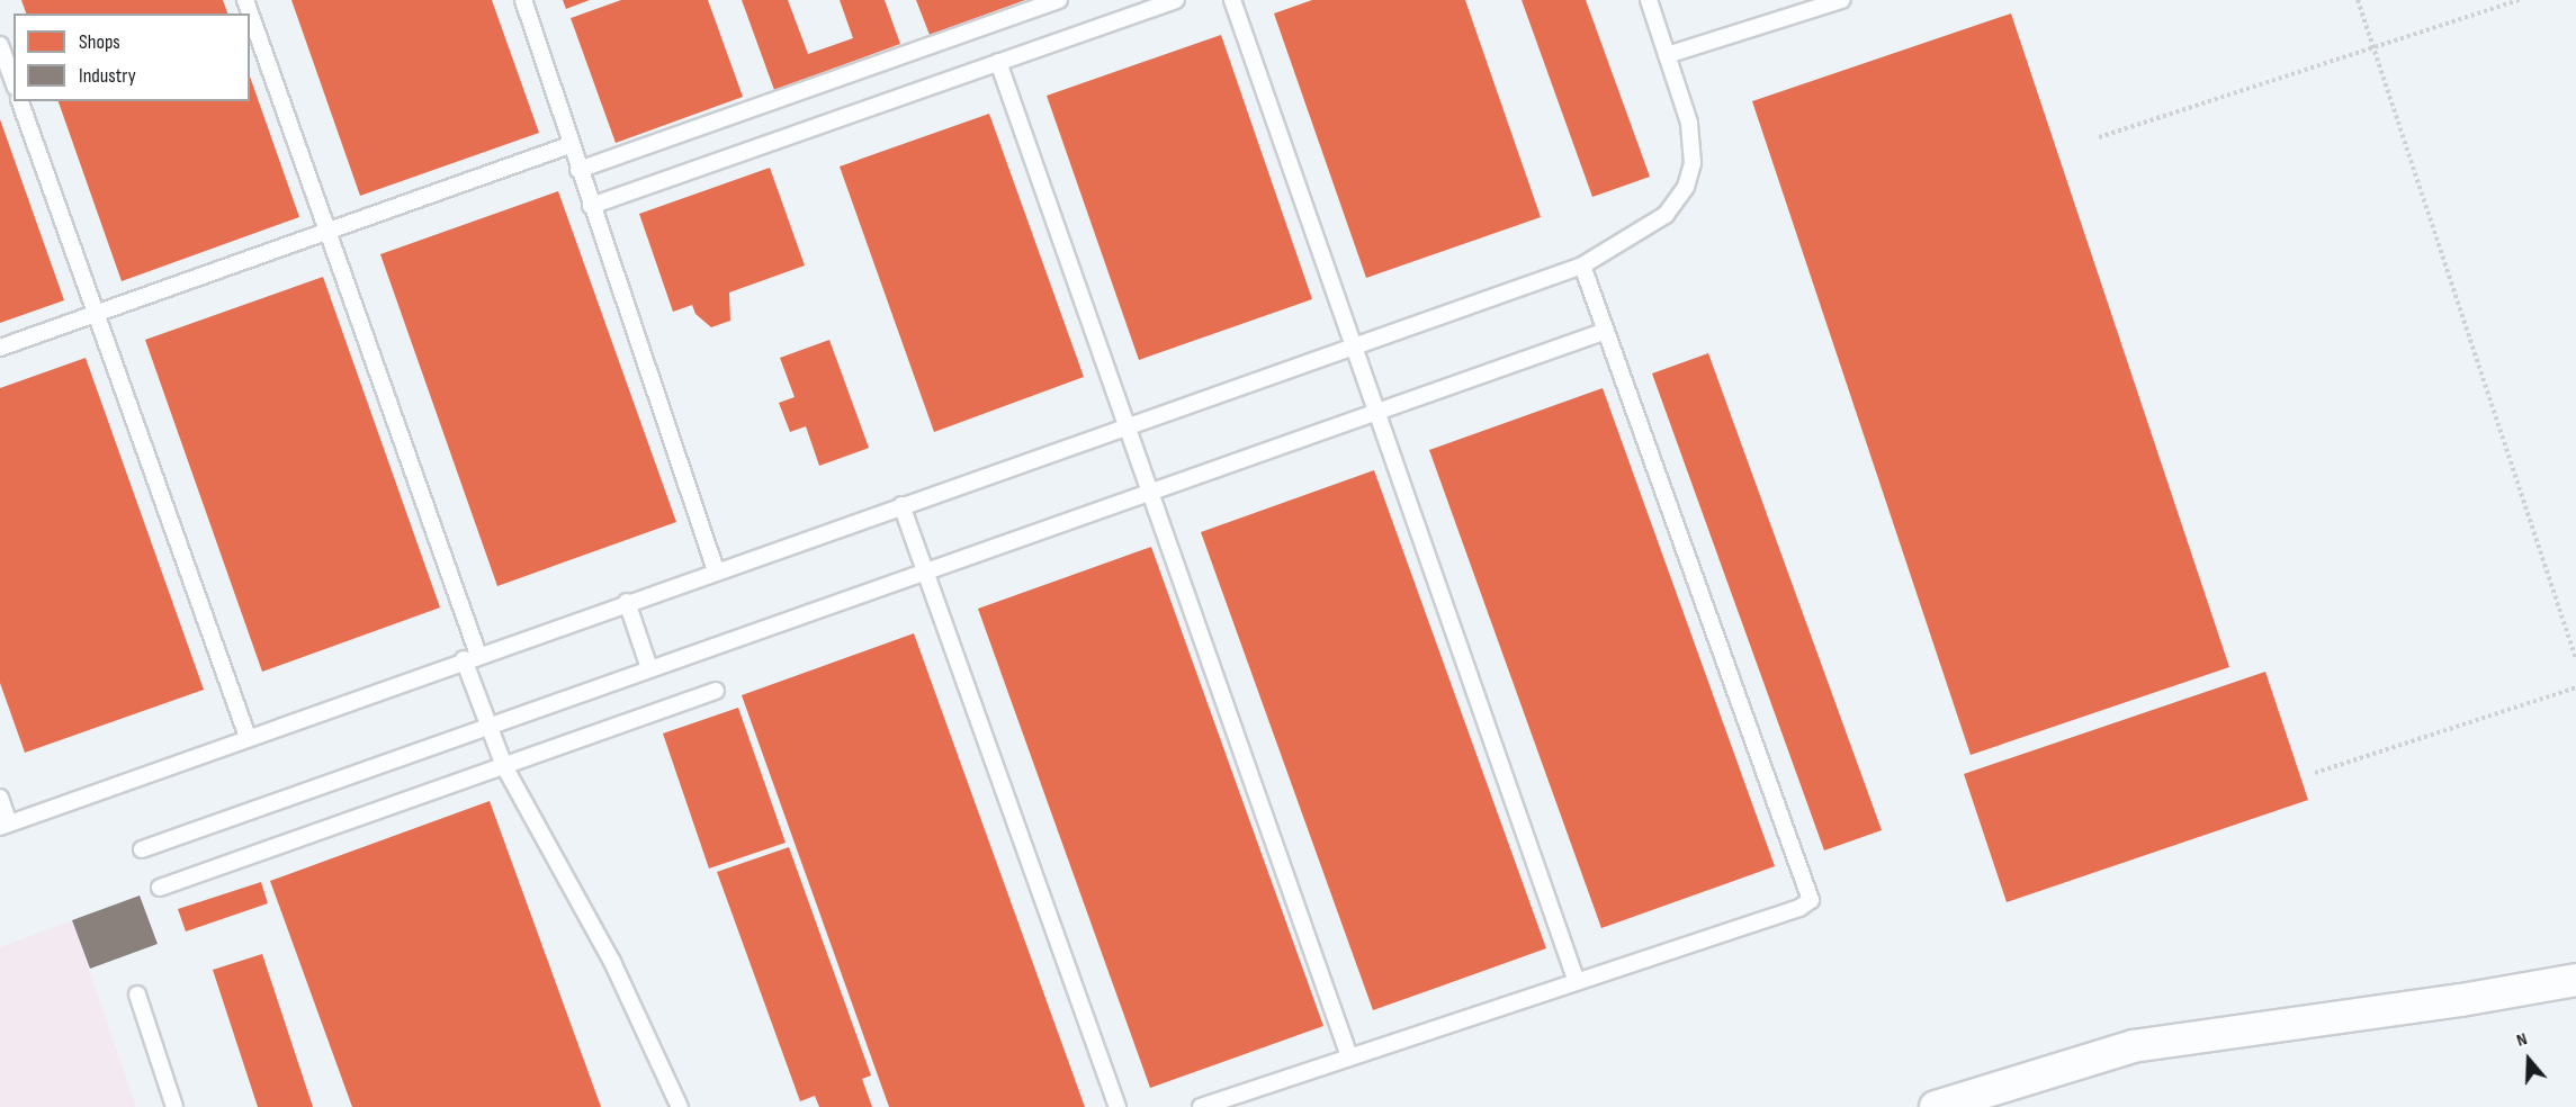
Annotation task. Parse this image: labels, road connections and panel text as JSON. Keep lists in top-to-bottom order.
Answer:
{
  "legend": ["Shops", "Industry"],
  "north": "top"
}
